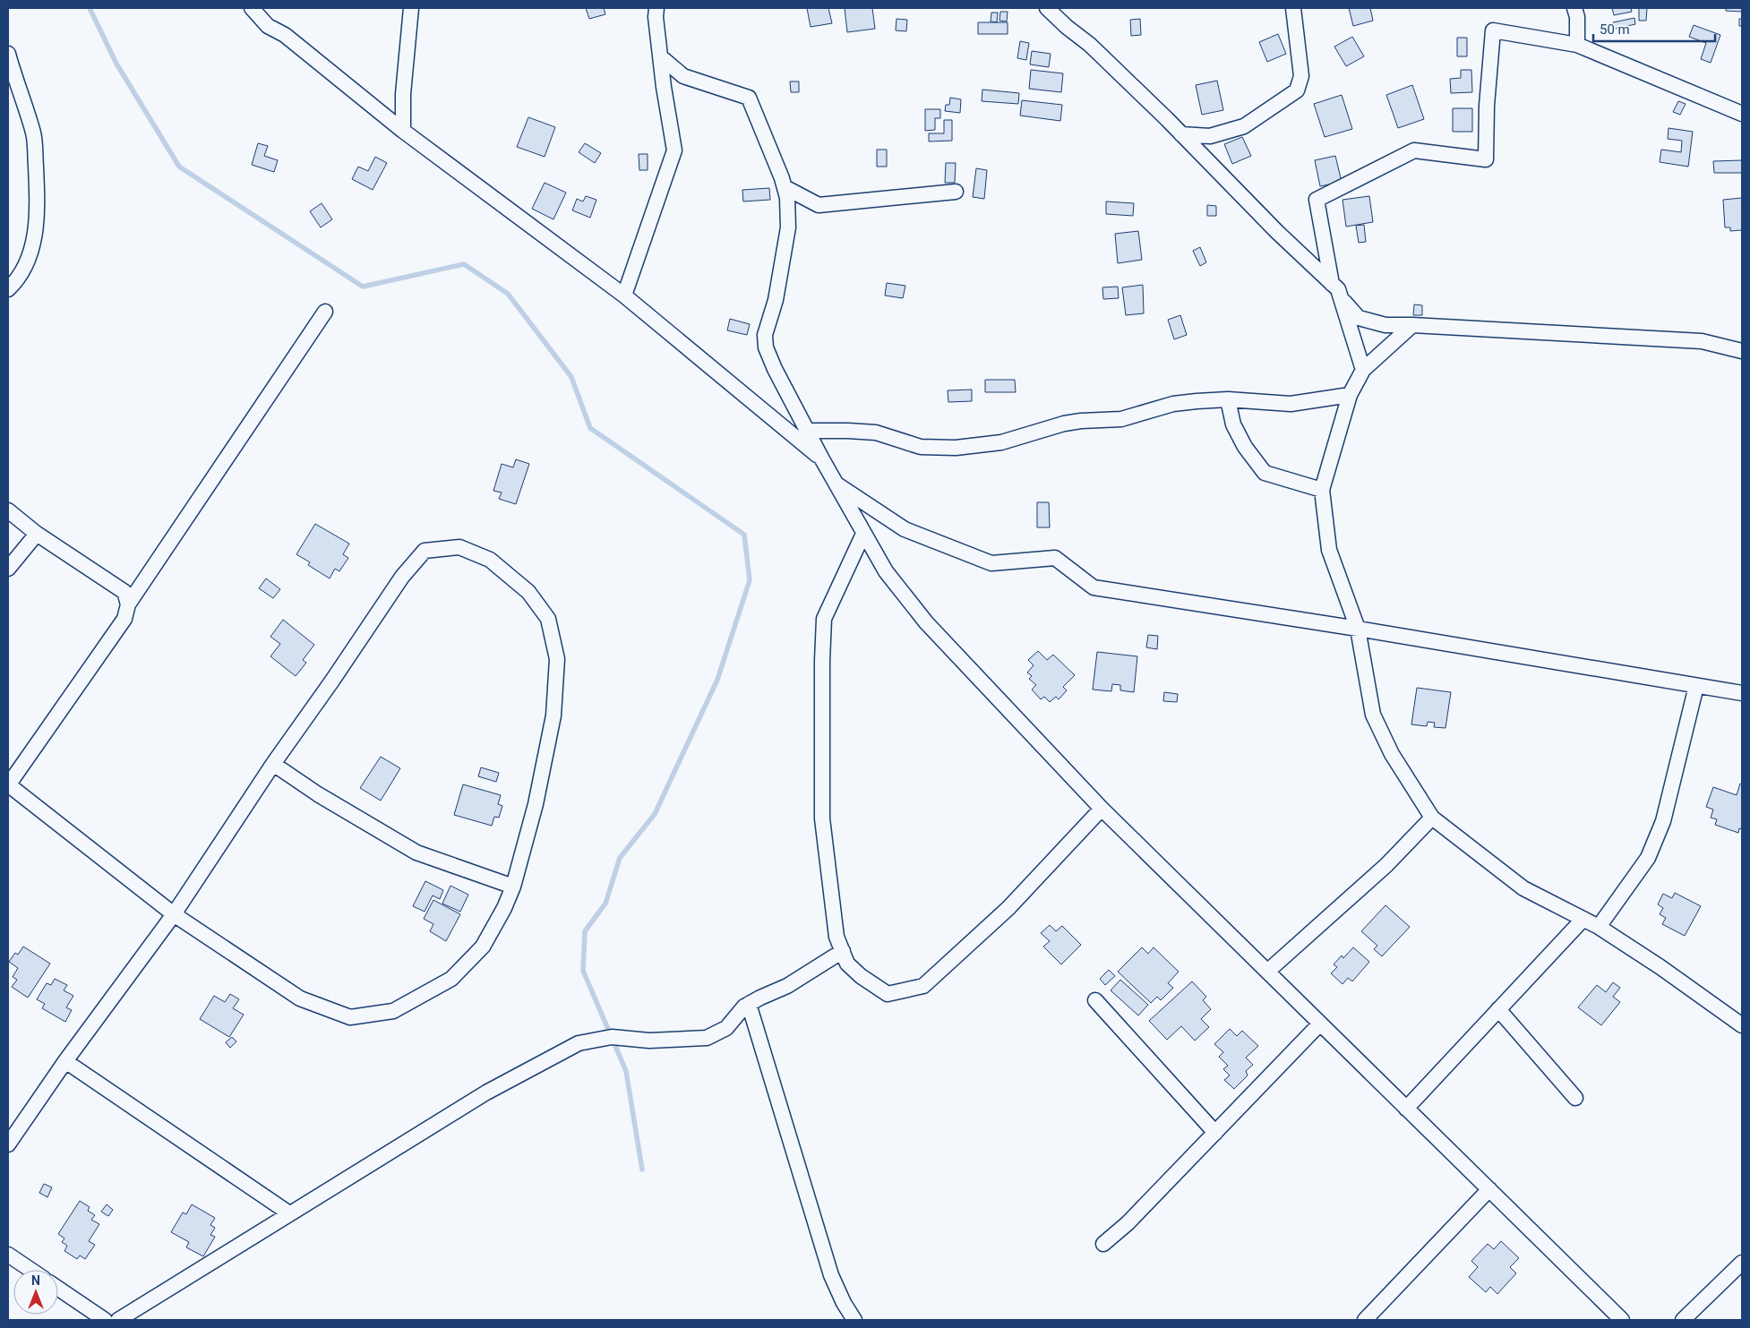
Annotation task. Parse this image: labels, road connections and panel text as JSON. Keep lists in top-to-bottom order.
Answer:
{
  "scale_bar": "50 m",
  "north": "top"
}
